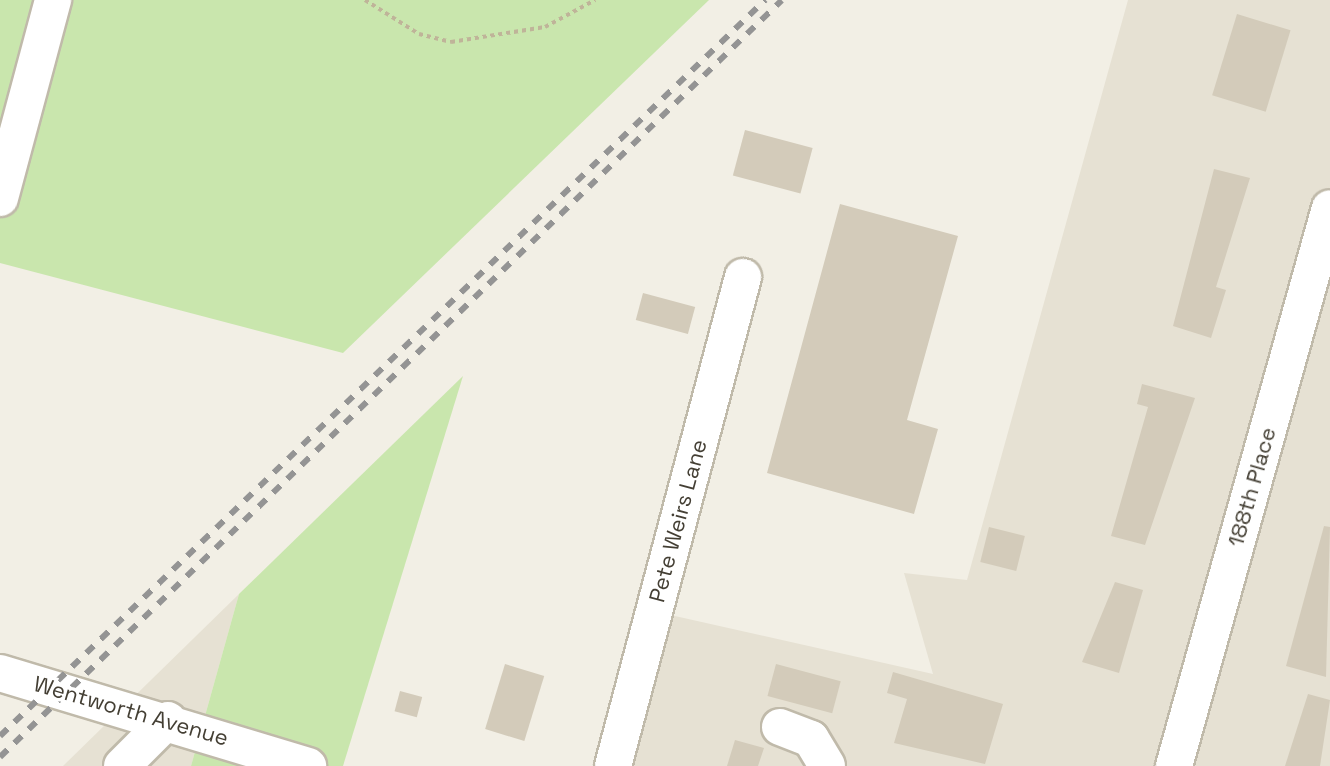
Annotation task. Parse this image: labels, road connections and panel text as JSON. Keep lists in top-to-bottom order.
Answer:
{
  "streets": {
    "street": ["188th Place", "Pete Weirs Lane", "Wentworth Avenue"]
  }
}
